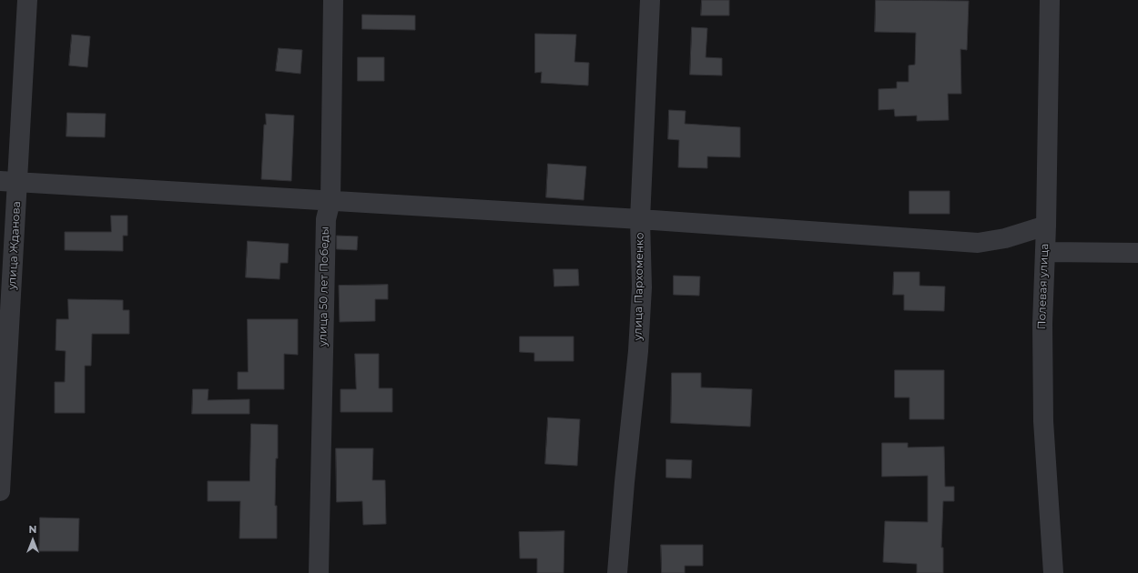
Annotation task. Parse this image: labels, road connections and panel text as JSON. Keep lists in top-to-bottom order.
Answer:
{
  "streets": {
    "street": [
      "улица Жданова",
      "улица 50 лет Победы",
      "улица Пархоменко",
      "Полевая улица"
    ]
  },
  "north": "top"
}
